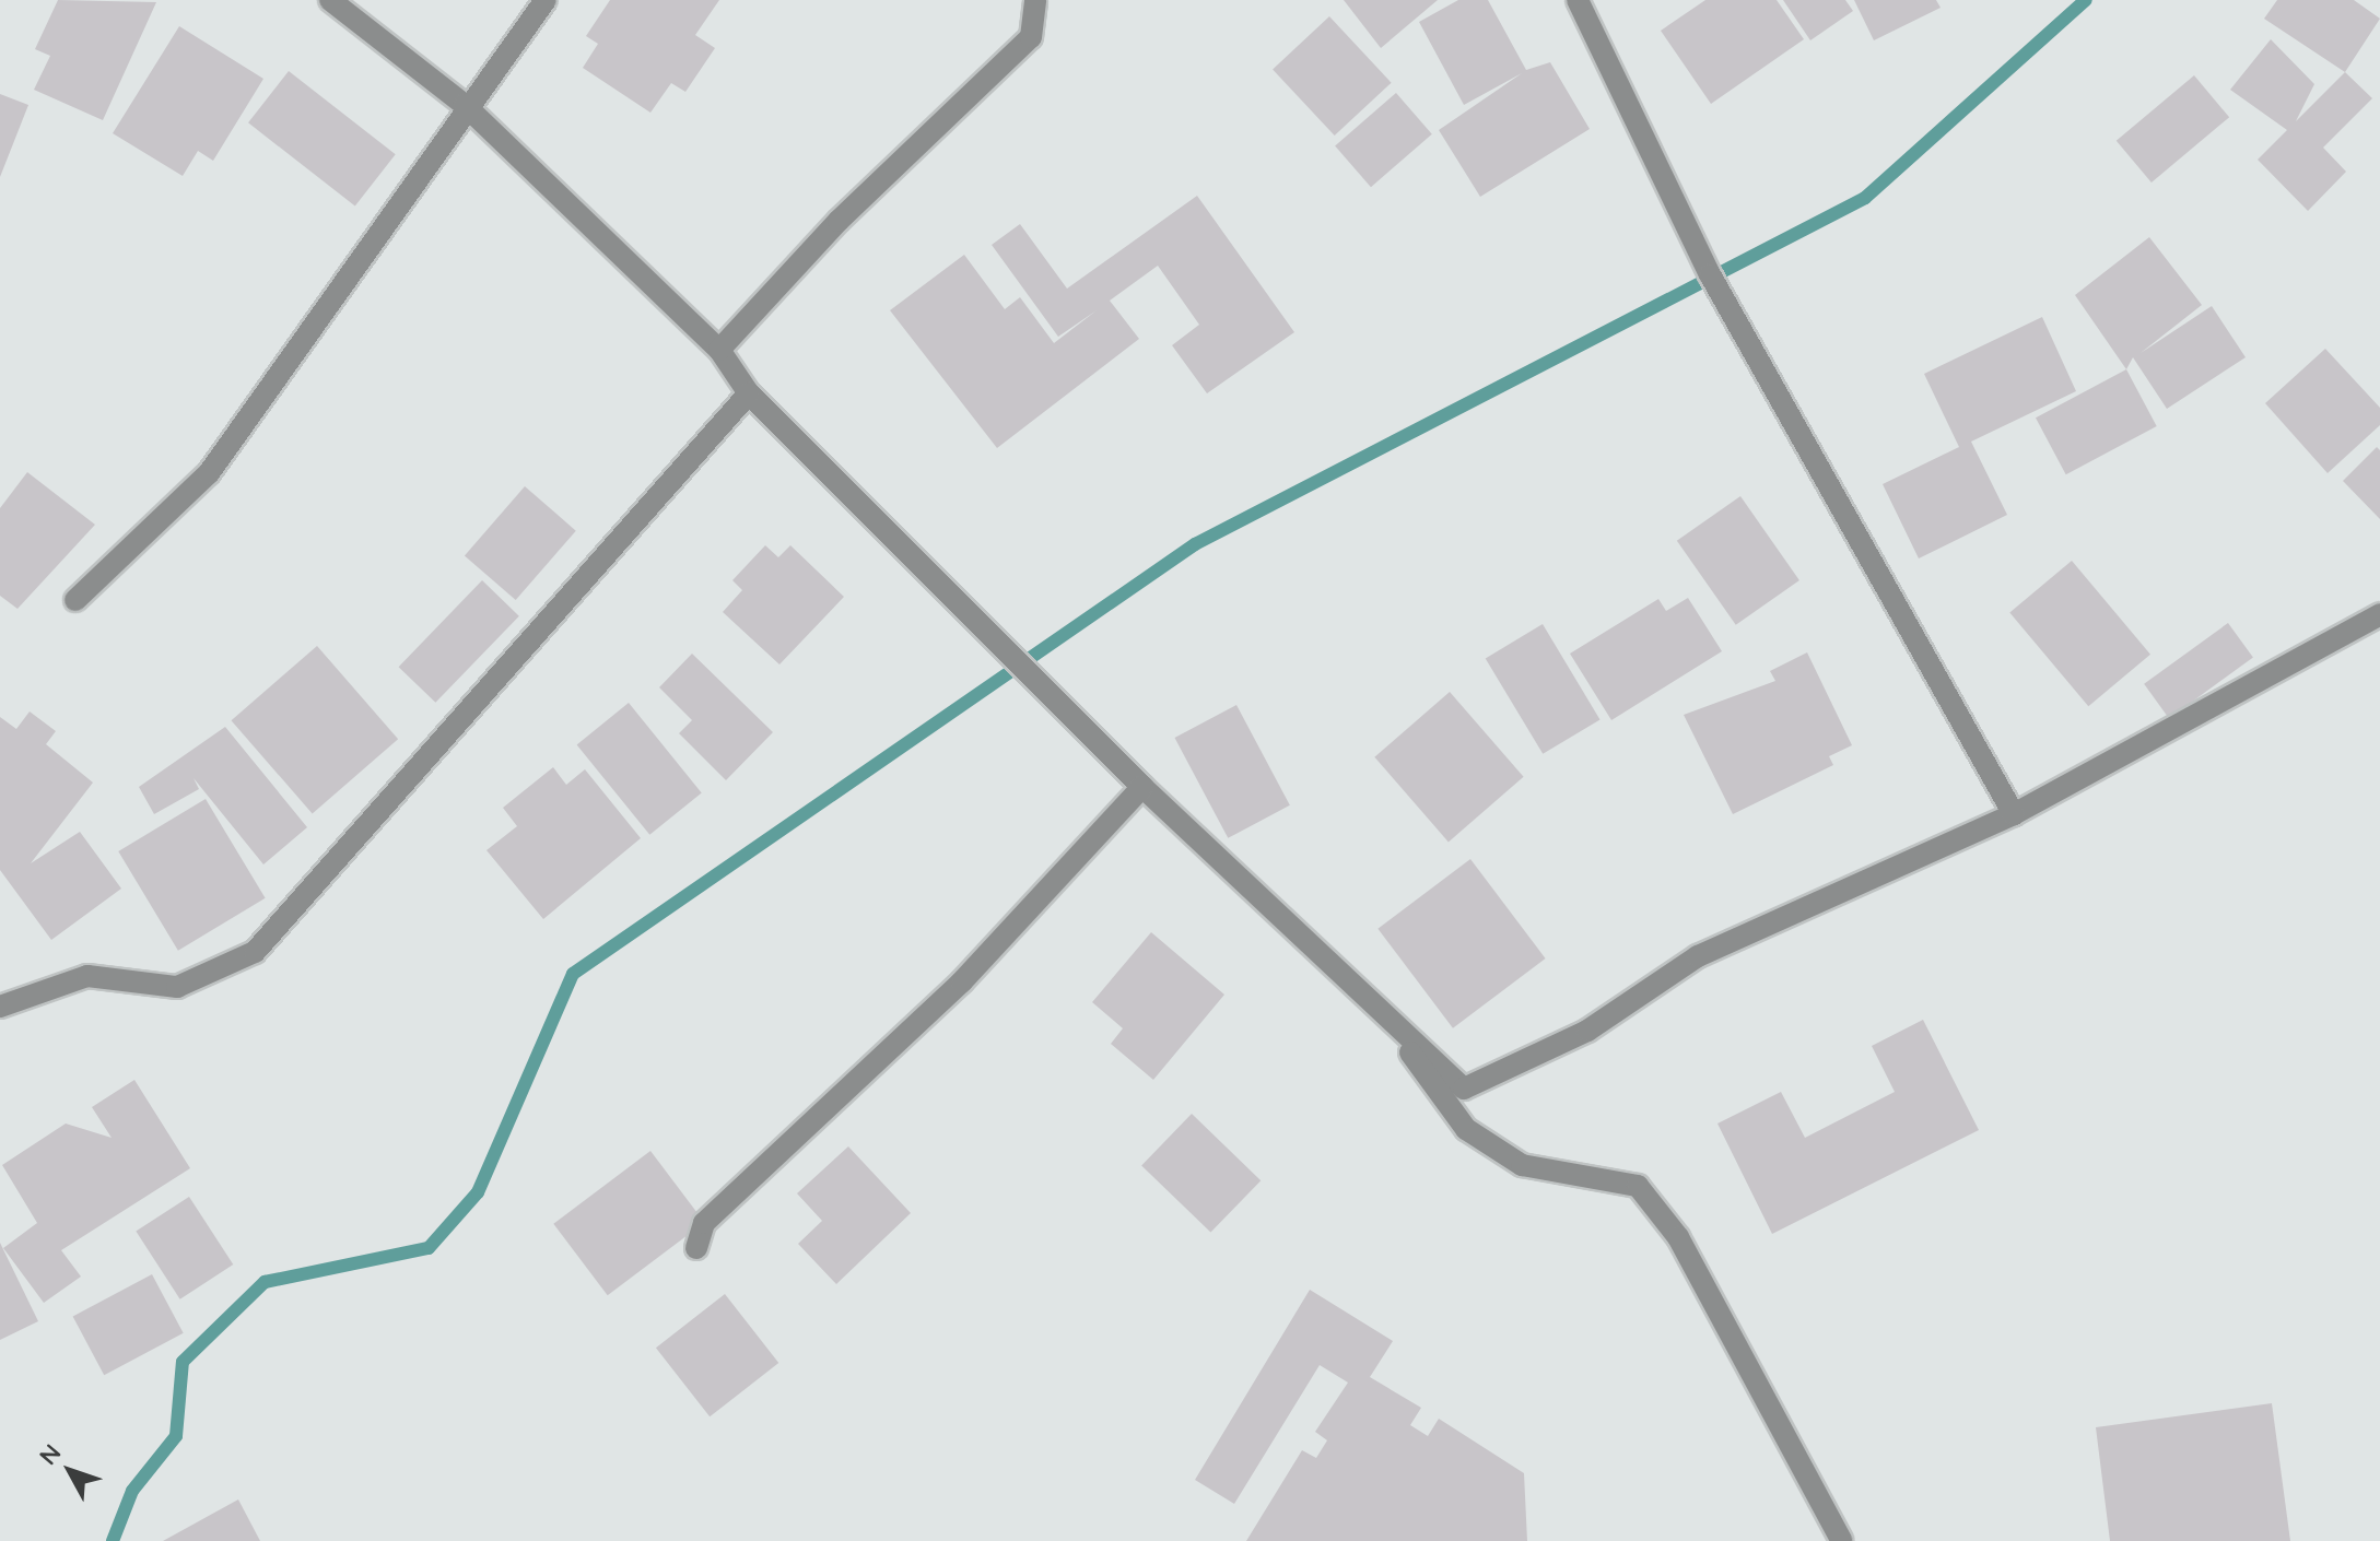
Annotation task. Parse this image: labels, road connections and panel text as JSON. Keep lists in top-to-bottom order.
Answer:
{
  "north": "top left"
}
